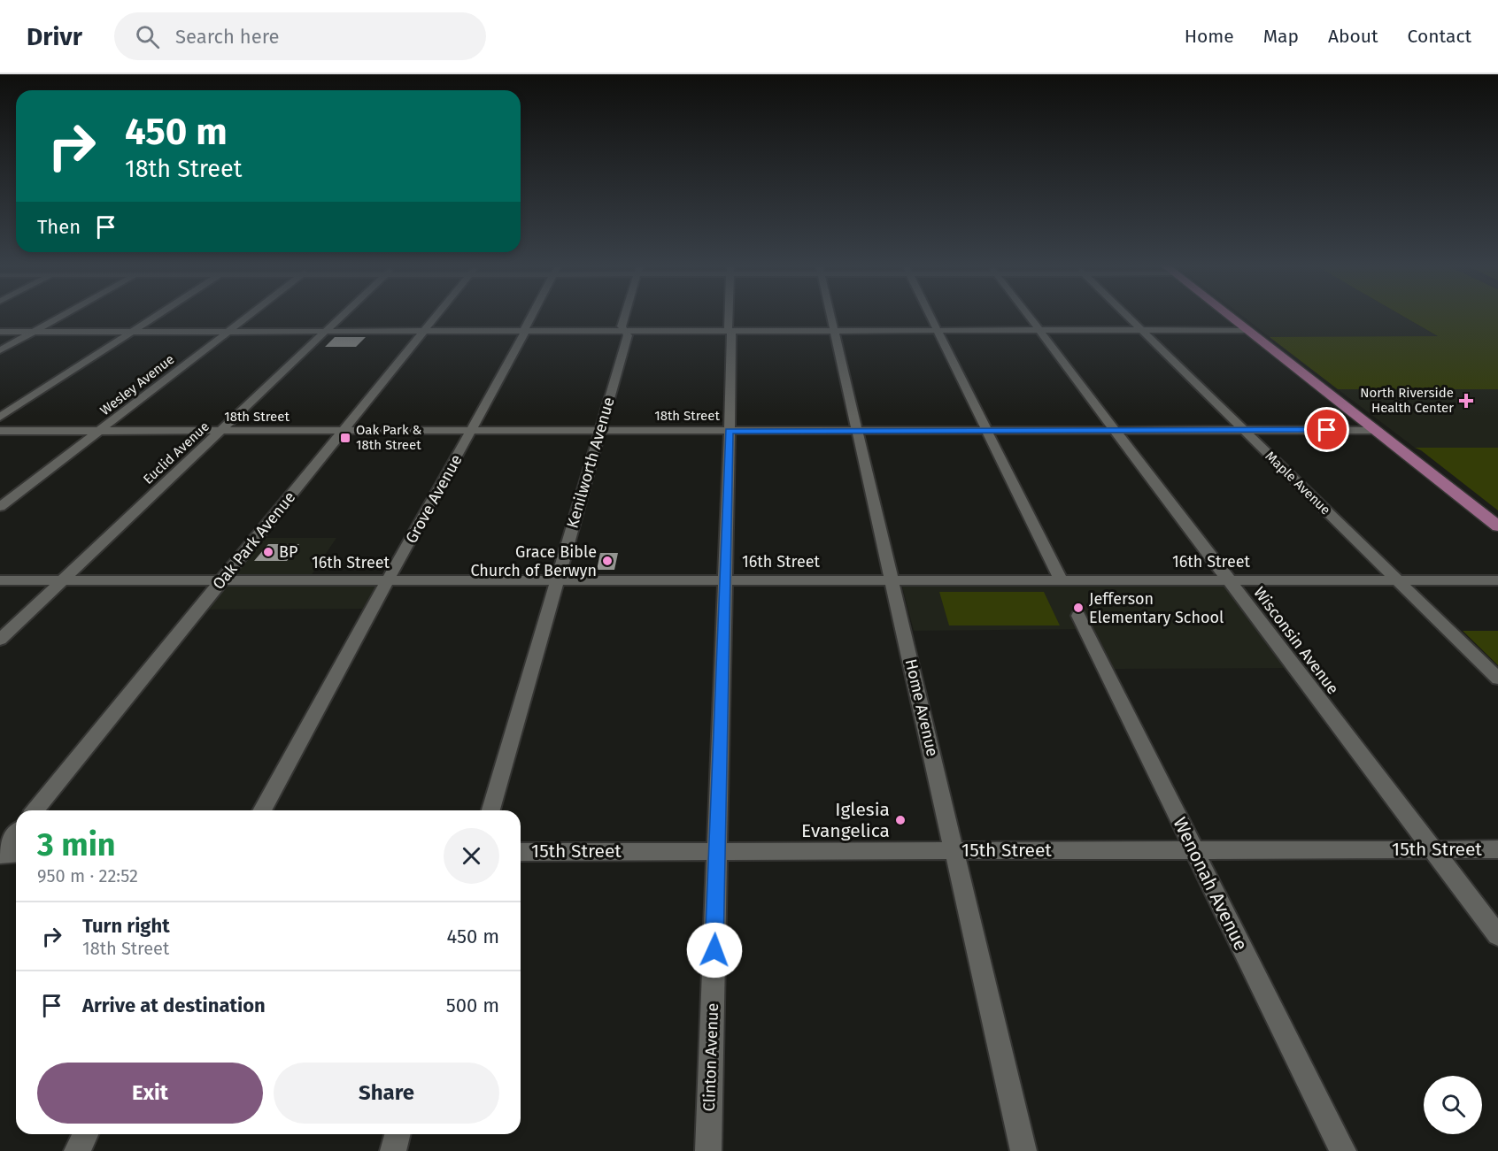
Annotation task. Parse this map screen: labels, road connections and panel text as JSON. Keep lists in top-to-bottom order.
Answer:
{
  "streets": {
    "street": [
      "Wesley Avenue",
      "18th Street",
      "Euclid Avenue",
      "Kenilworth Avenue",
      "Maple Avenue",
      "Grove Avenue",
      "Oak Park Avenue",
      "16th Street",
      "Wisconsin Avenue",
      "Home Avenue",
      "15th Street",
      "Wenonah Avenue",
      "Clinton Avenue"
    ]
  },
  "crossings": [
    ["Wesley Avenue", "18th Street"],
    ["18th Street", "Euclid Avenue"],
    ["18th Street", "Kenilworth Avenue"],
    ["18th Street", "Maple Avenue"],
    ["18th Street", "Grove Avenue"],
    ["18th Street", "Oak Park Avenue"],
    ["18th Street", "Wisconsin Avenue"],
    ["18th Street", "Home Avenue"],
    ["18th Street", "Clinton Avenue"],
    ["Euclid Avenue", "16th Street"],
    ["Kenilworth Avenue", "16th Street"],
    ["Maple Avenue", "16th Street"],
    ["Grove Avenue", "16th Street"],
    ["Oak Park Avenue", "16th Street"],
    ["16th Street", "Wisconsin Avenue"],
    ["16th Street", "Home Avenue"],
    ["16th Street", "Clinton Avenue"],
    ["Wisconsin Avenue", "15th Street"],
    ["Home Avenue", "15th Street"],
    ["15th Street", "Wenonah Avenue"],
    ["15th Street", "Clinton Avenue"]
  ],
  "places": {
    "health": ["North Riverside Health Center"],
    "transit": ["Oak Park & 18th Street"],
    "other": [
      "BP",
      "Grace Bible Church of Berwyn",
      "Jefferson Elementary School",
      "Iglesia Evangelica"
    ]
  },
  "page": {
    "header": "Drivr",
    "search": "Search here",
    "nav": [
      "Home",
      "Map",
      "About",
      "Contact"
    ],
    "turn": ["450 m", "18th Street"],
    "then": "Then",
    "heading": ["3 min", "950 m · 22:52"],
    "list": [
      {
        "name": "Turn right",
        "note": "18th Street",
        "value": "450 m"
      },
      {
        "name": "Arrive at destination",
        "value": "500 m"
      }
    ],
    "buttons": ["Exit", "Share"]
  }
}
